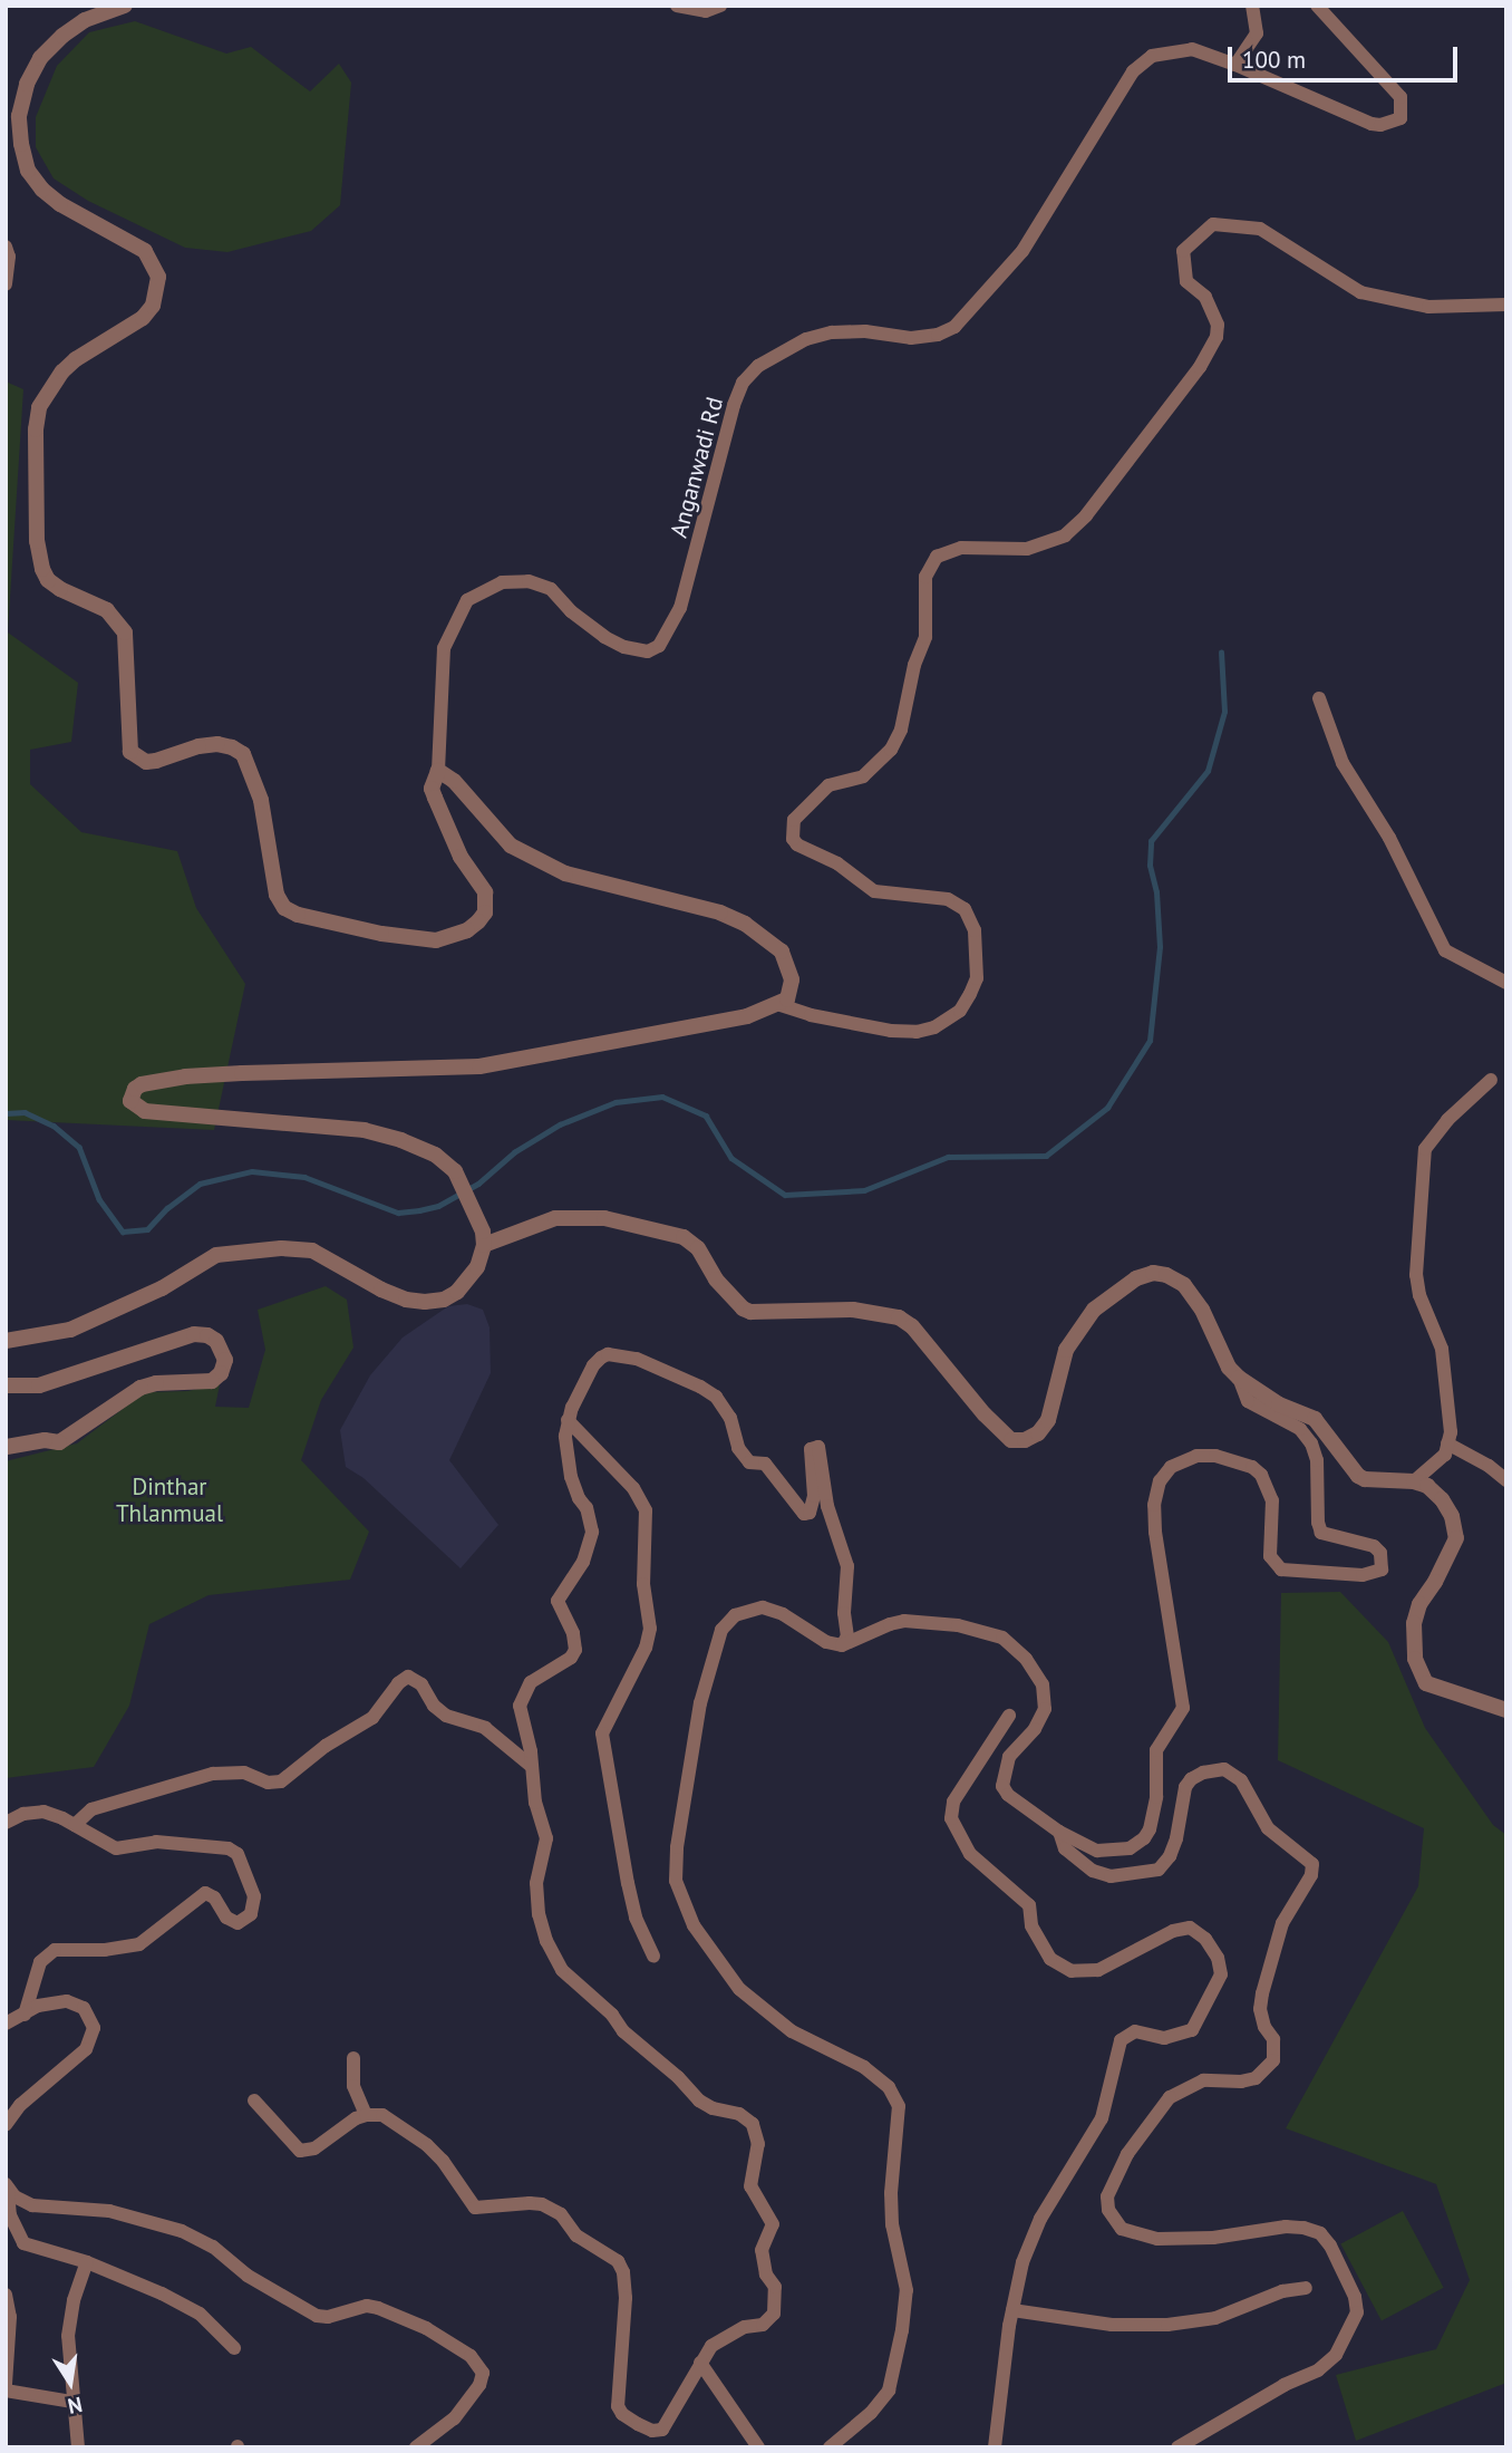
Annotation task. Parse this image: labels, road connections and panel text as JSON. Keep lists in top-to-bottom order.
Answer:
{
  "streets": {
    "street": ["Anganwadi Rd"]
  },
  "parks": ["Dinthar Thlanmual"],
  "scale_bar": "100 m",
  "north": "bottom"
}
